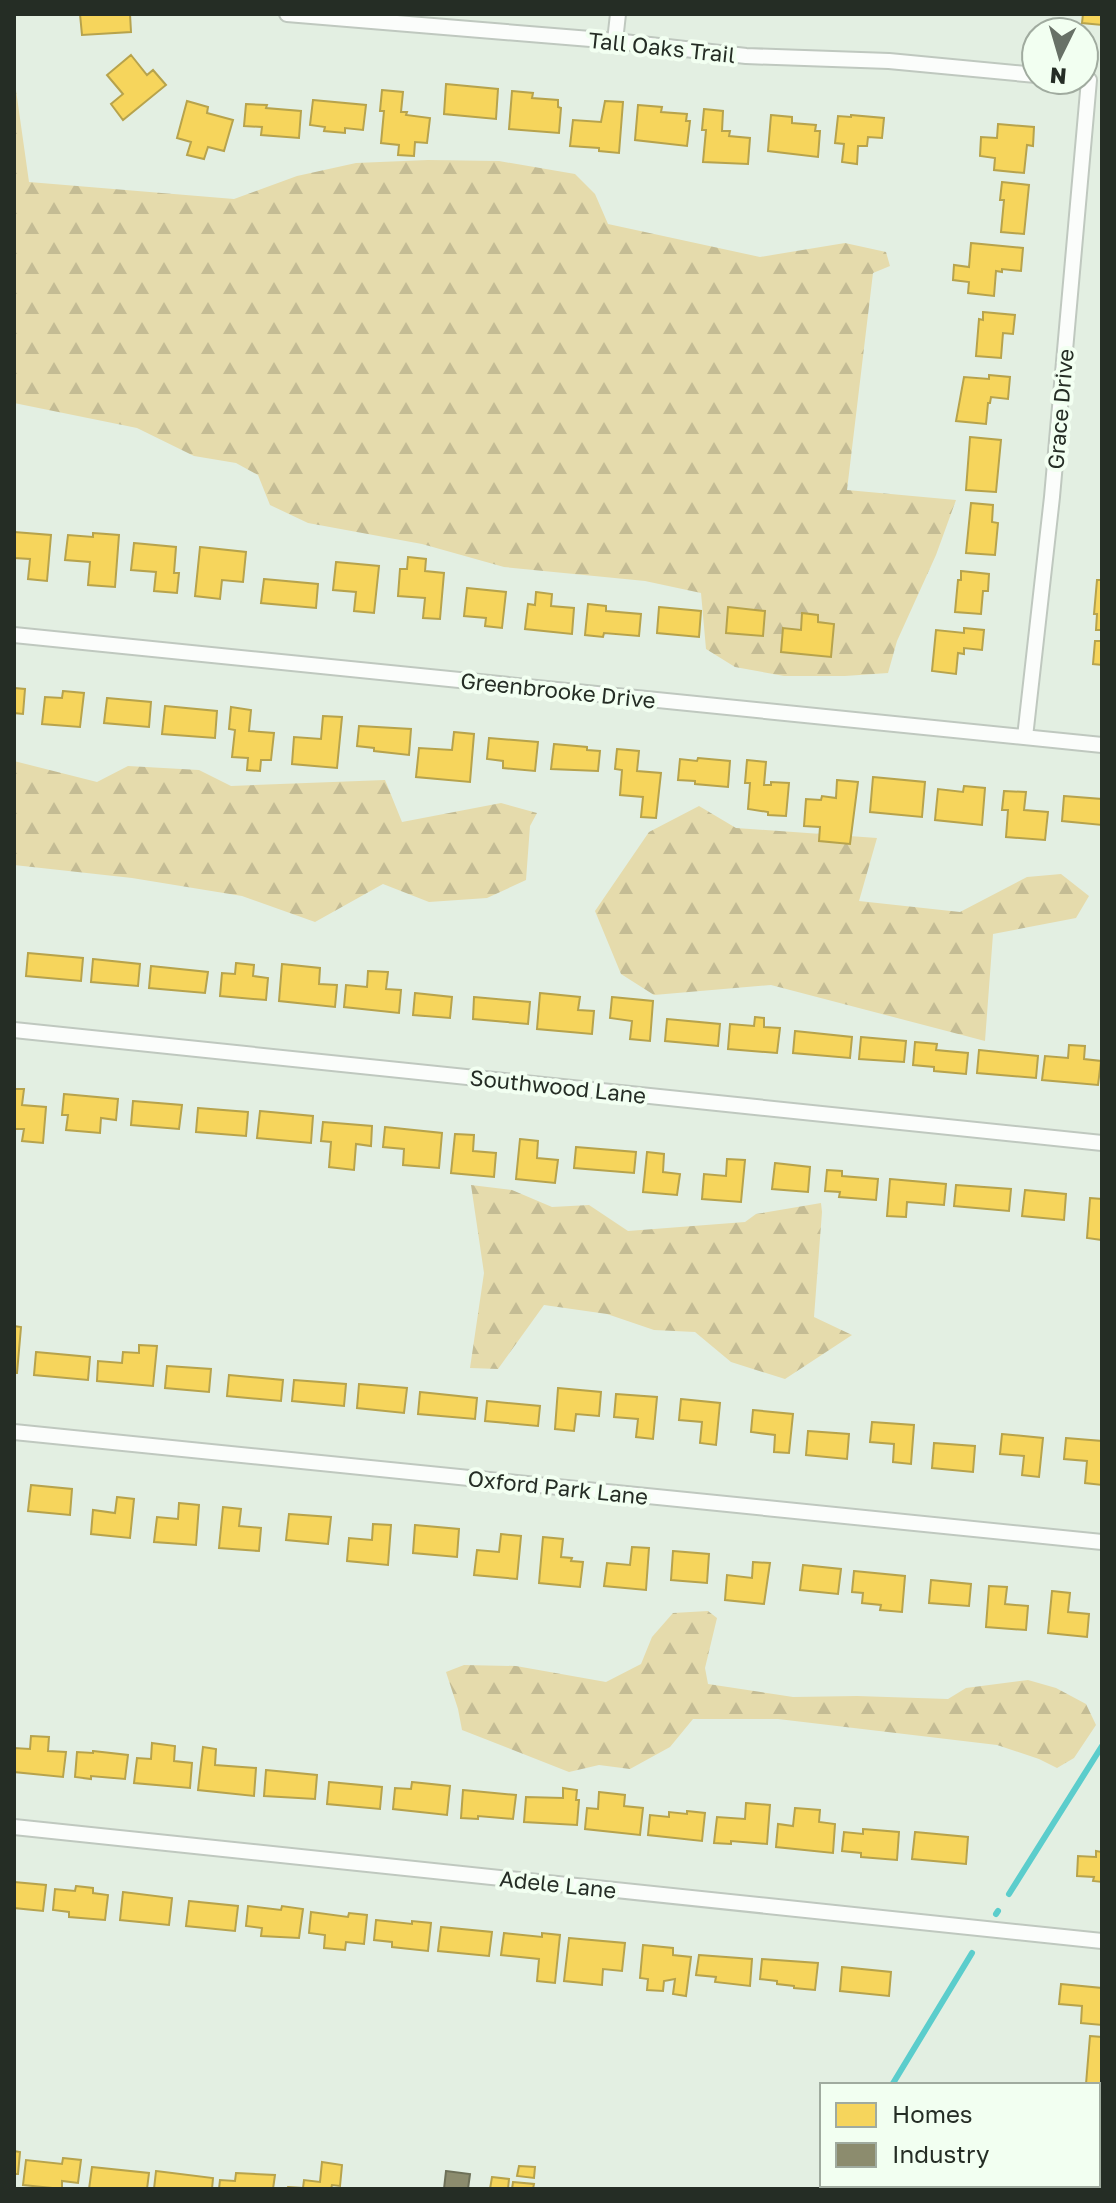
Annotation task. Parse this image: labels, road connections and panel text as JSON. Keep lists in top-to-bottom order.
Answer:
{
  "streets": {
    "street": [
      "Tall Oaks Trail",
      "Grace Drive",
      "Greenbrooke Drive",
      "Southwood Lane",
      "Oxford Park Lane",
      "Adele Lane"
    ]
  },
  "crossings": [
    ["Grace Drive", "Greenbrooke Drive"]
  ],
  "legend": ["Homes", "Industry"],
  "north": "bottom"
}
